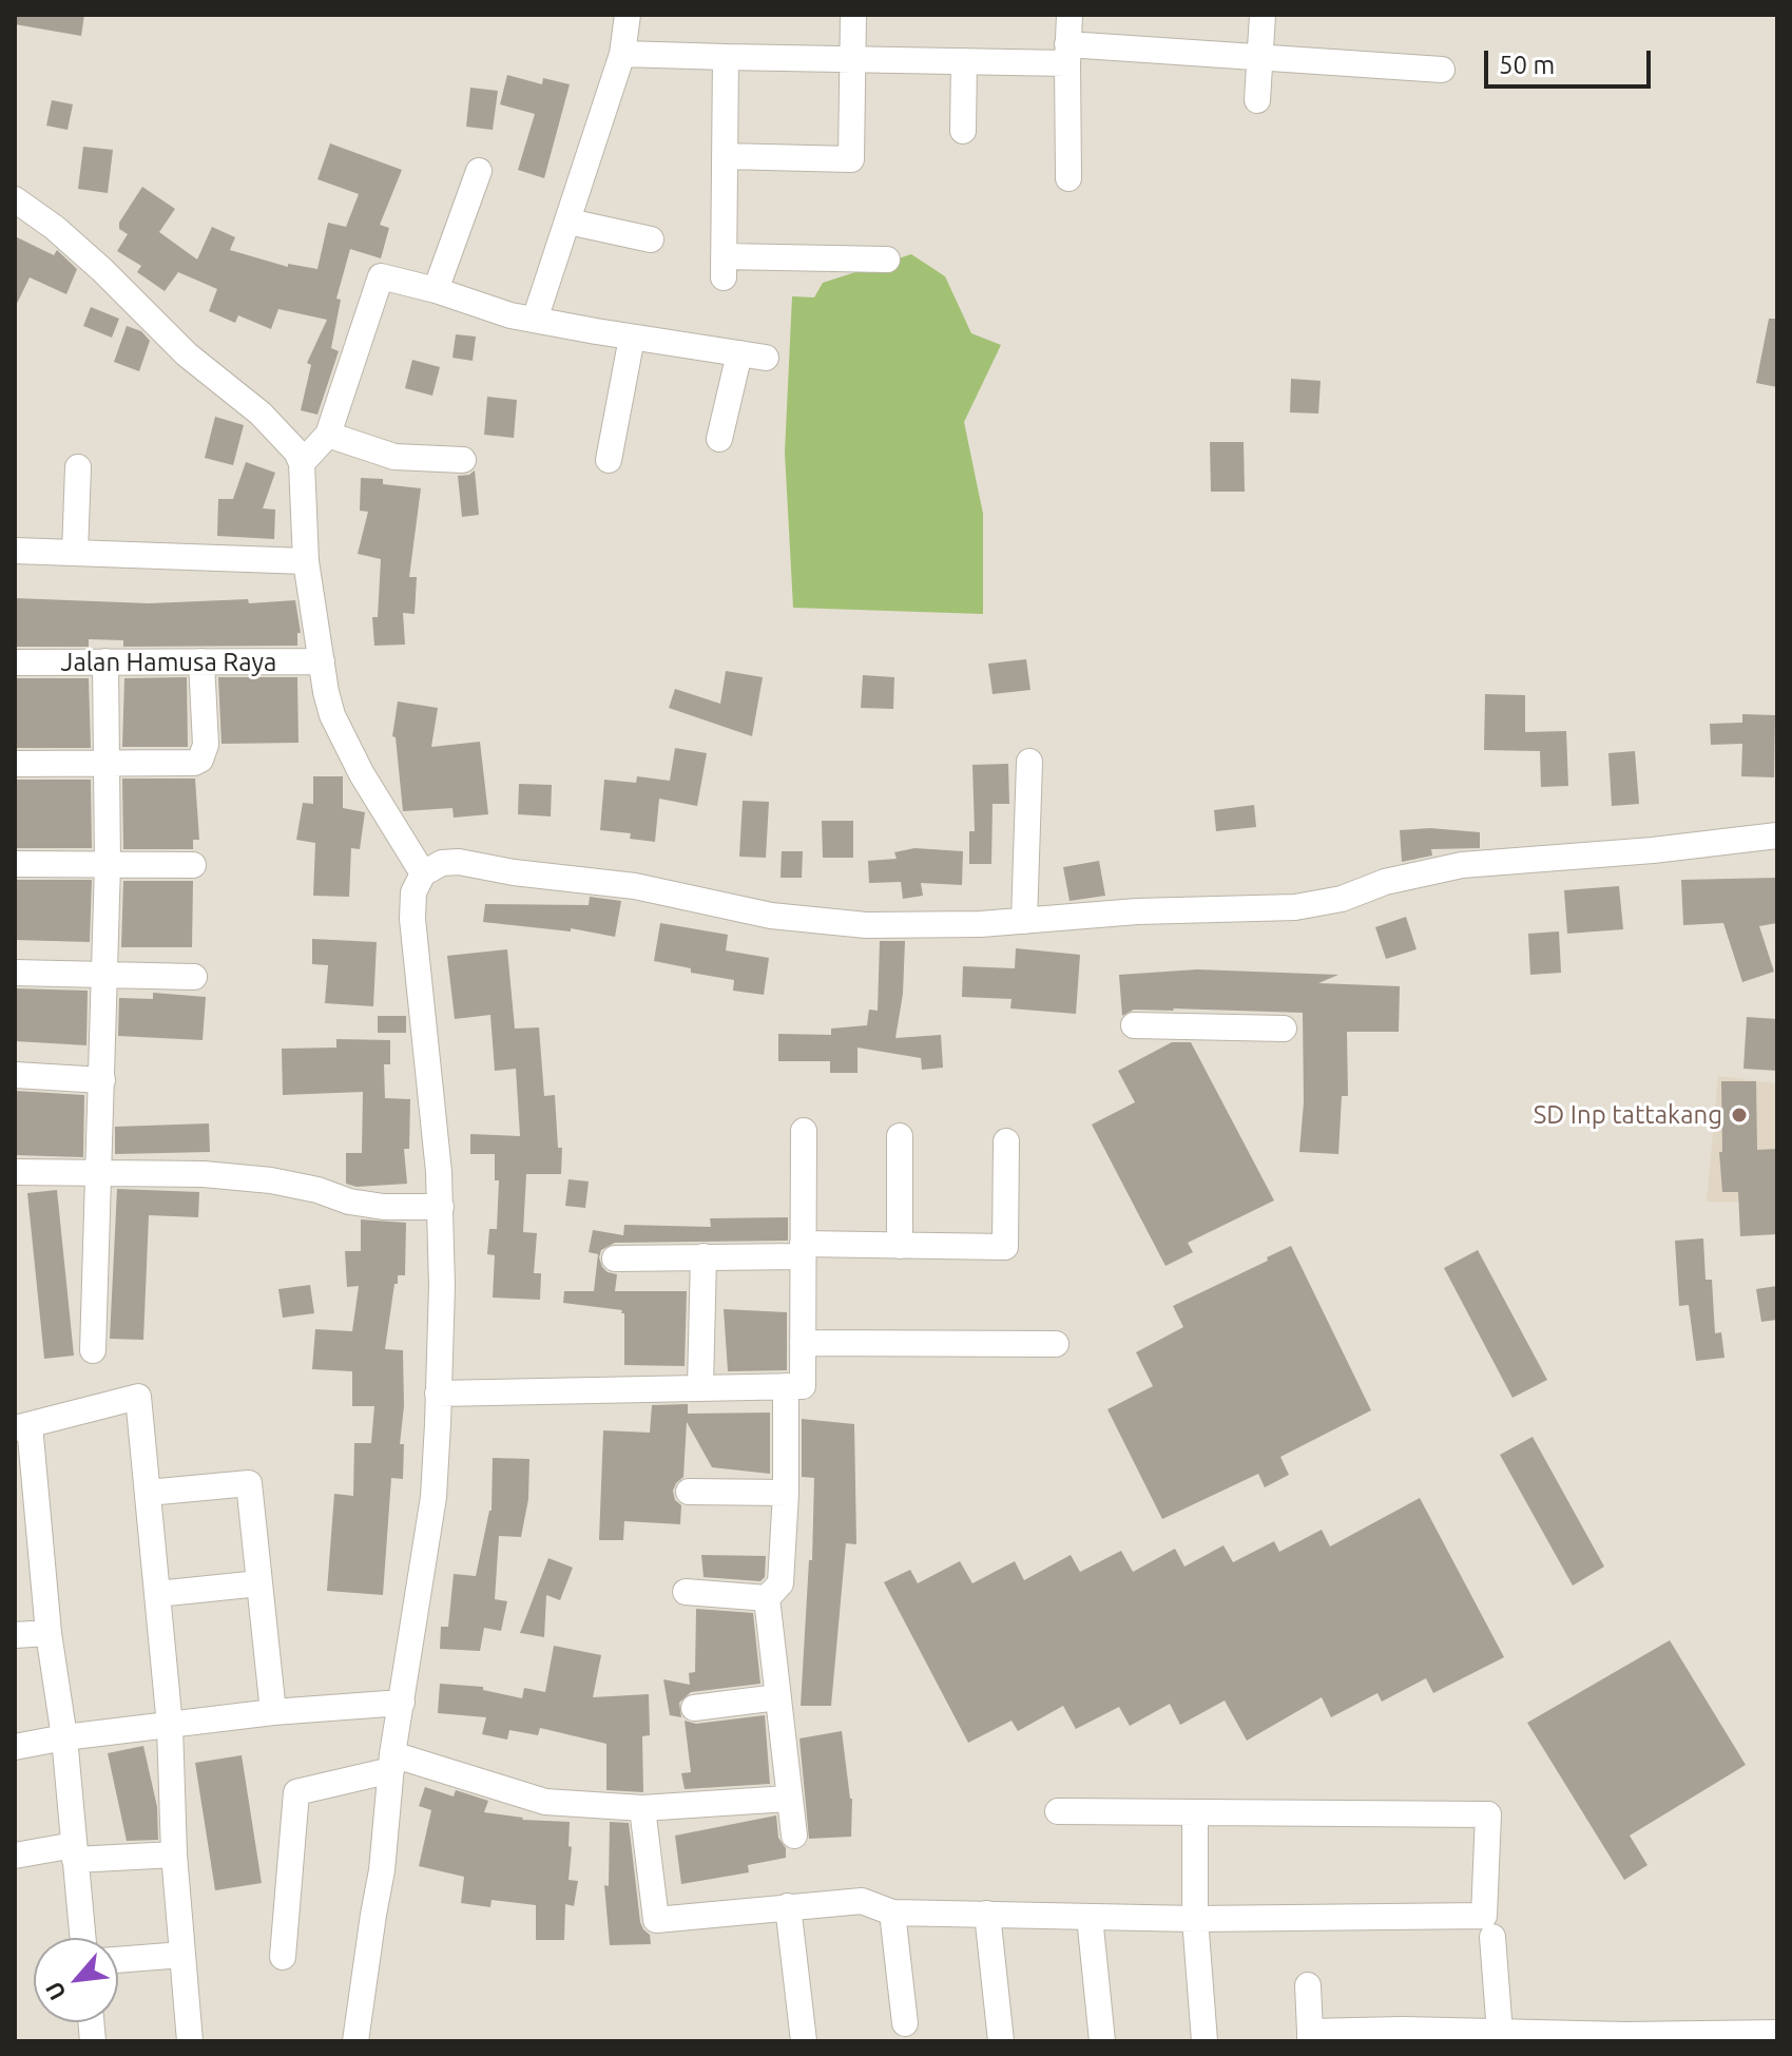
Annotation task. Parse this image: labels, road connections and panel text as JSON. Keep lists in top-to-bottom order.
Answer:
{
  "streets": {
    "street": ["Jalan Hamusa Raya"]
  },
  "places": ["SD Inp tattakang"],
  "scale_bar": "50 m",
  "north": "bottom left"
}
